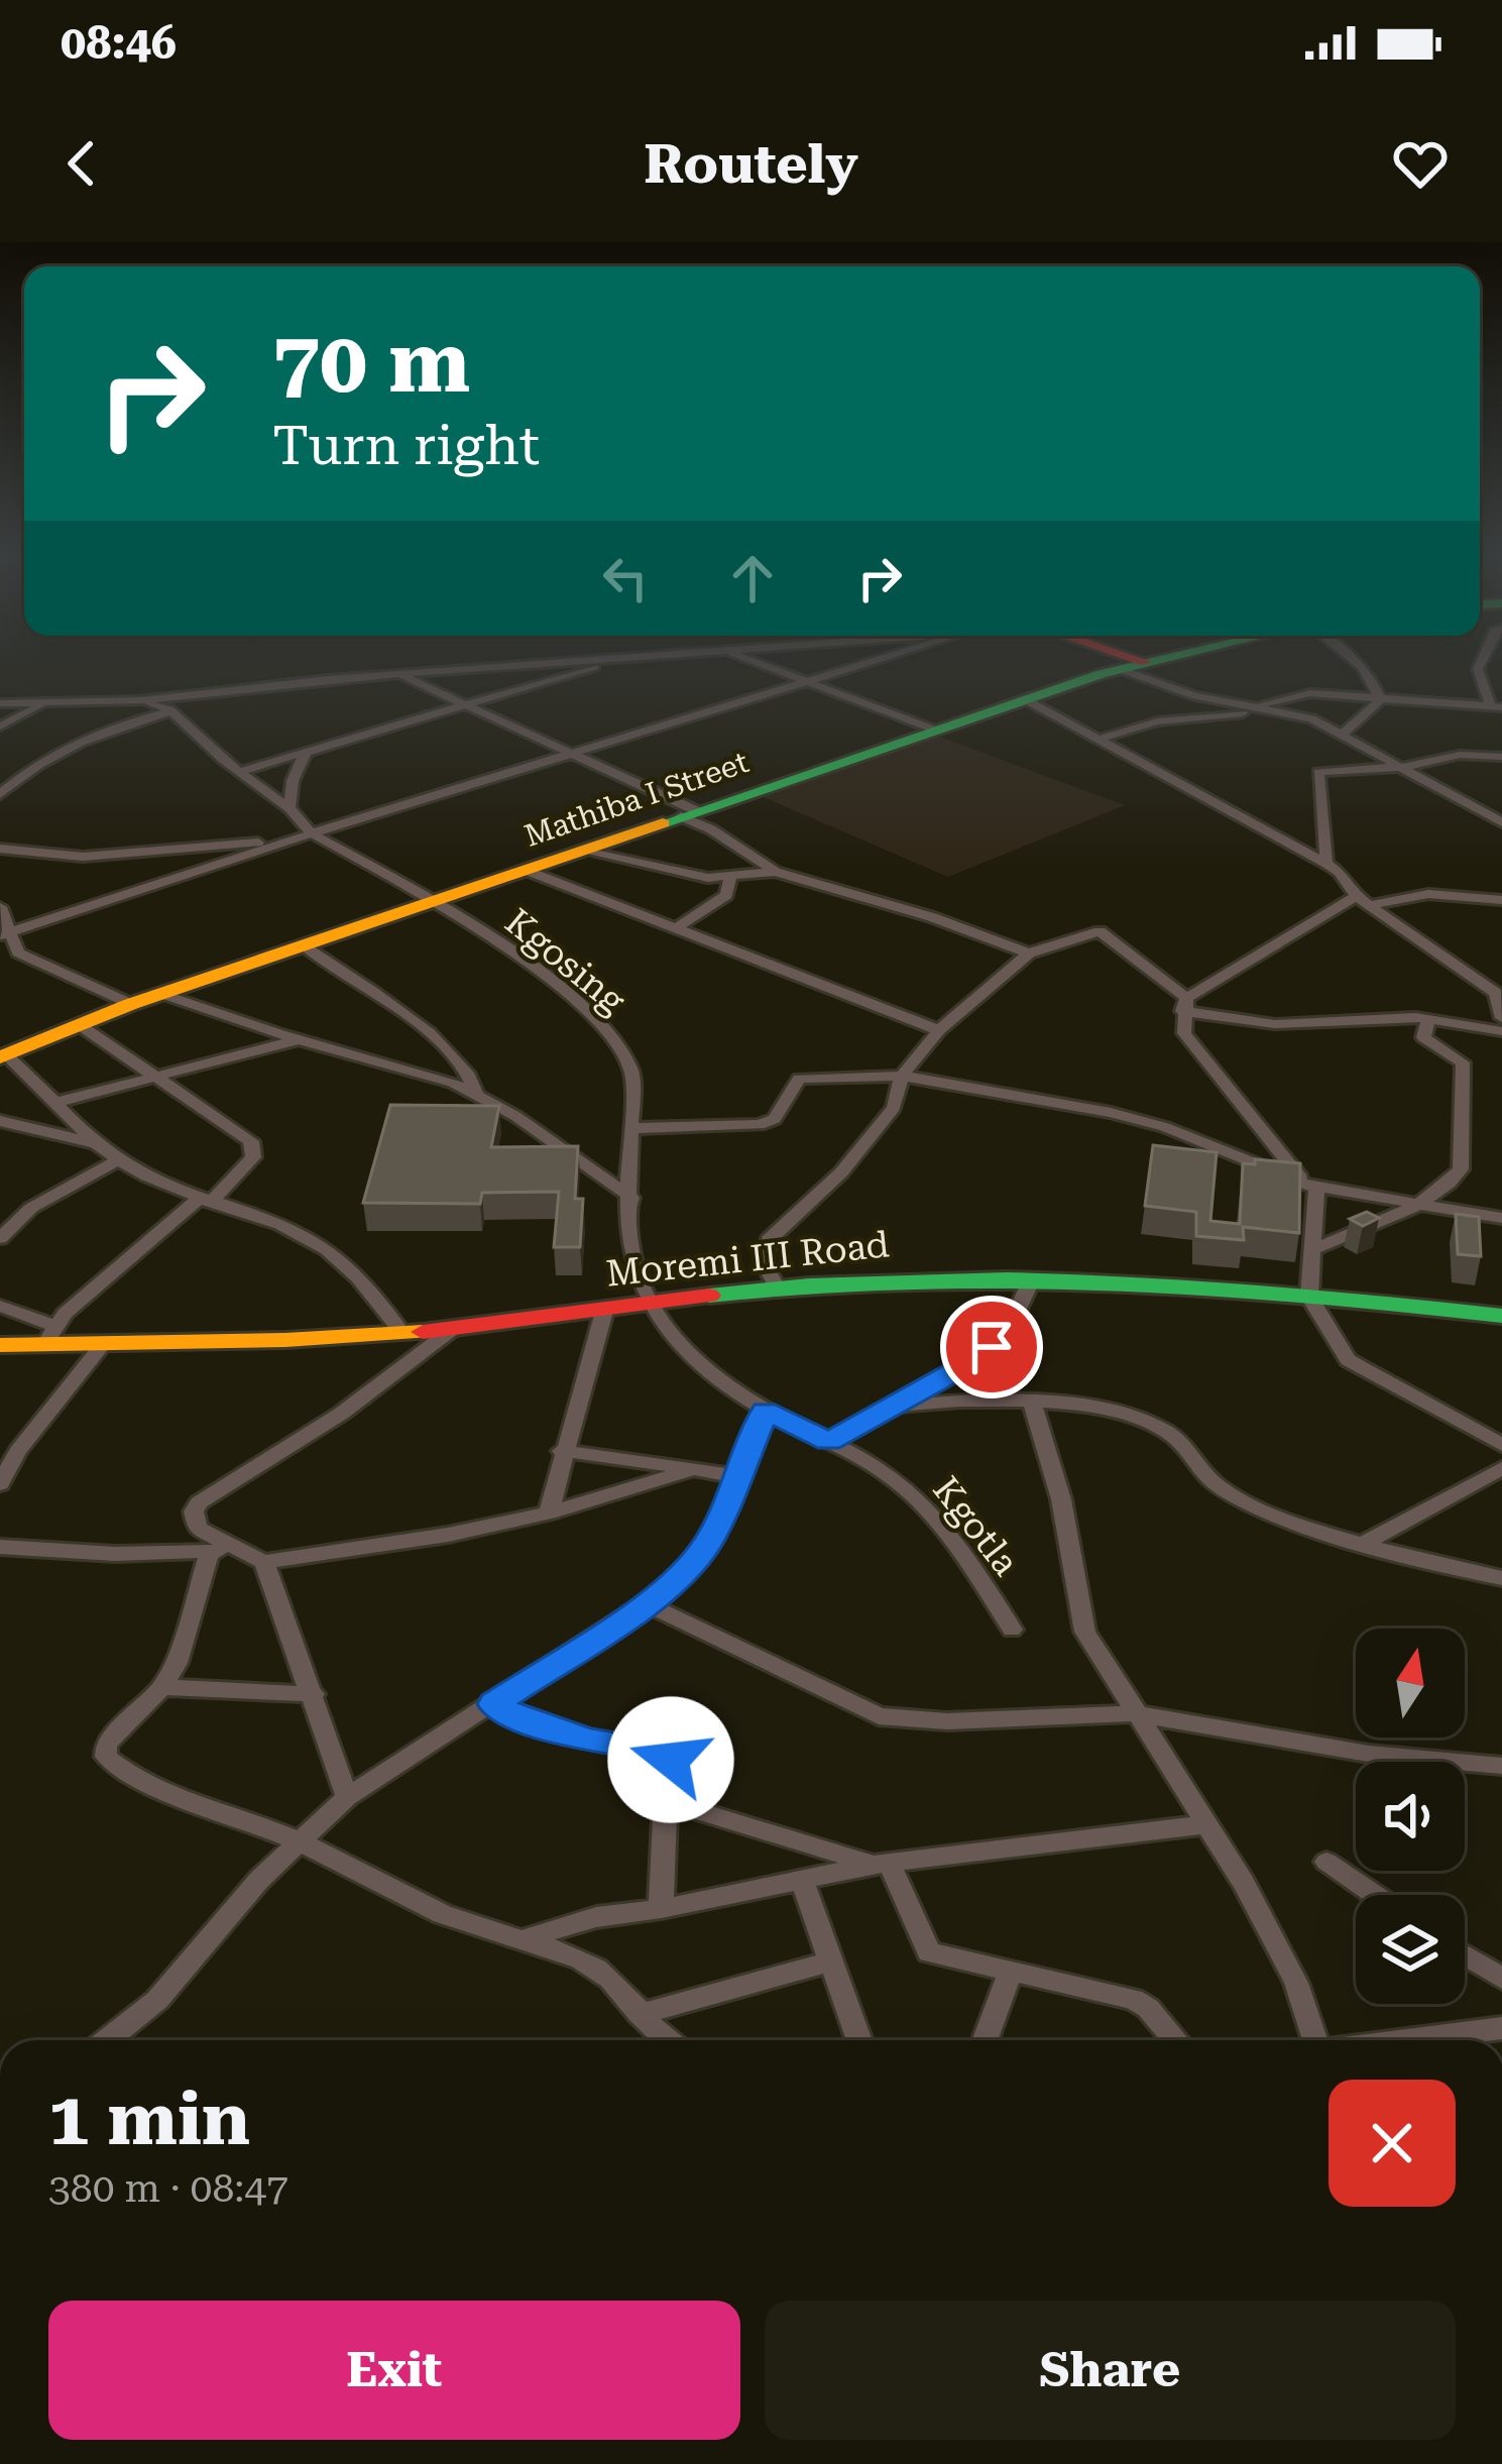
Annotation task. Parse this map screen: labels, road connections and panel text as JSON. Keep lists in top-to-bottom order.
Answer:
{
  "streets": {
    "street": [
      "Mathiba I Street",
      "Kgosing",
      "Moremi III Road",
      "Kgotla"
    ]
  },
  "crossings": [
    ["Mathiba I Street", "Kgosing"],
    ["Kgosing", "Moremi III Road"],
    ["Kgosing", "Kgotla"],
    ["Moremi III Road", "Kgotla"]
  ],
  "north": "top",
  "page": {
    "status": "08:46",
    "header": "Routely",
    "turn": ["70 m", "Turn right"],
    "heading": ["1 min", "380 m · 08:47"],
    "buttons": ["Exit", "Share"]
  }
}
